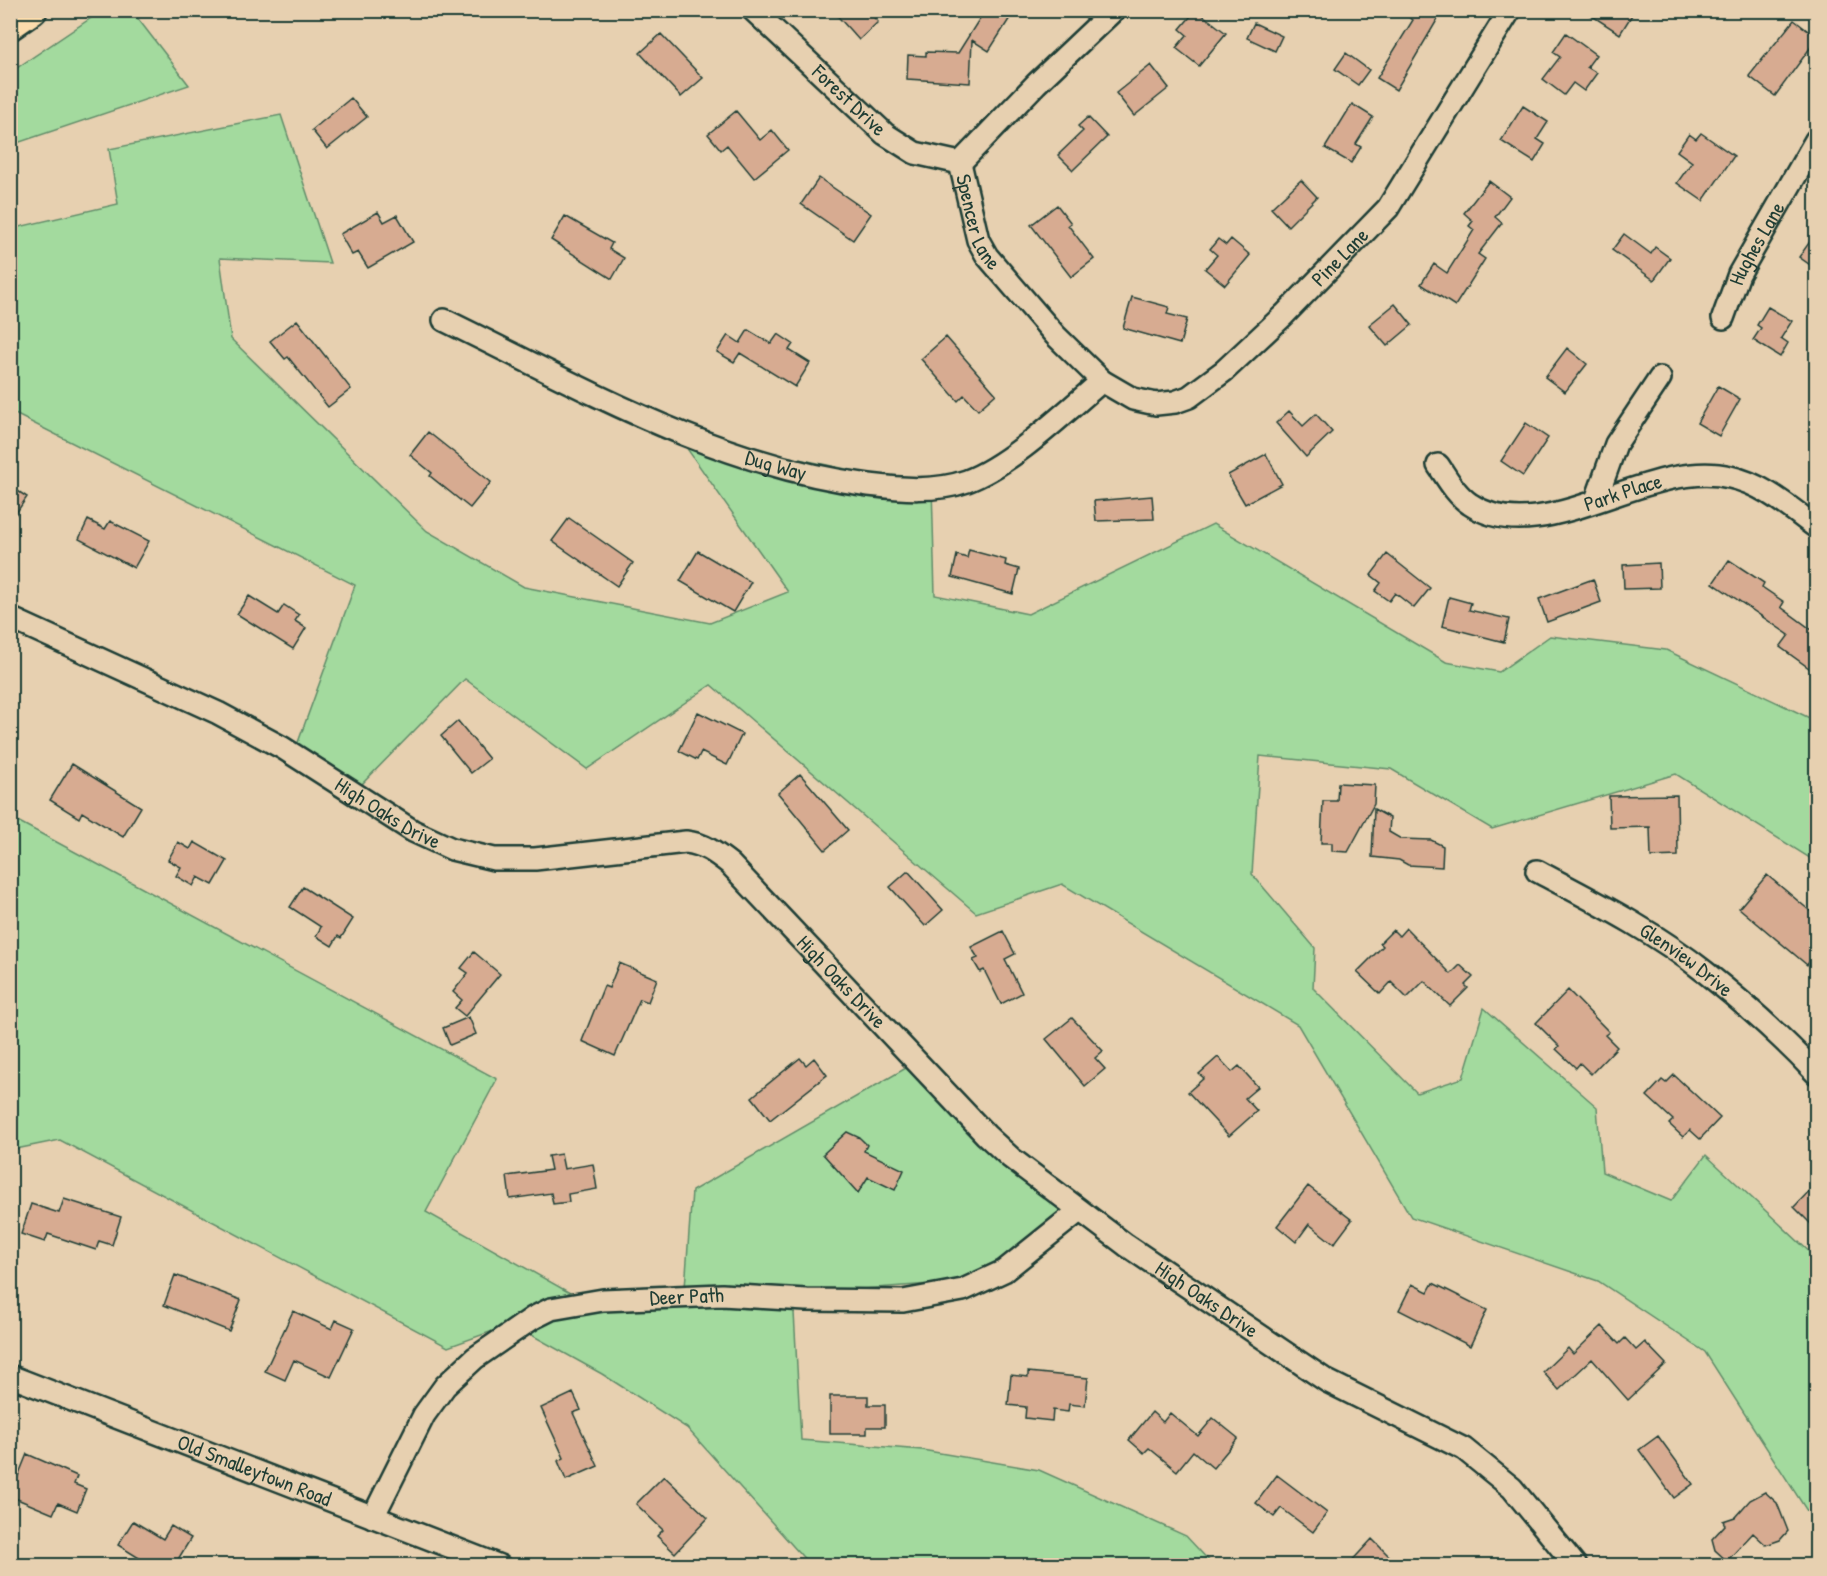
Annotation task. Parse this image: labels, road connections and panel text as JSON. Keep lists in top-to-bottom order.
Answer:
{
  "streets": {
    "street": [
      "Forest Drive",
      "Spencer Lane",
      "Hughes Lane",
      "Pine Lane",
      "Dug Way",
      "Park Place",
      "High Oaks Drive",
      "Glenview Drive",
      "Deer Path",
      "Old Smalleytown Road"
    ]
  },
  "crossings": [
    ["Forest Drive", "Spencer Lane"],
    ["Spencer Lane", "Pine Lane"],
    ["Spencer Lane", "Dug Way"],
    ["Pine Lane", "Dug Way"],
    ["High Oaks Drive", "Deer Path"],
    ["Deer Path", "Old Smalleytown Road"]
  ]
}
